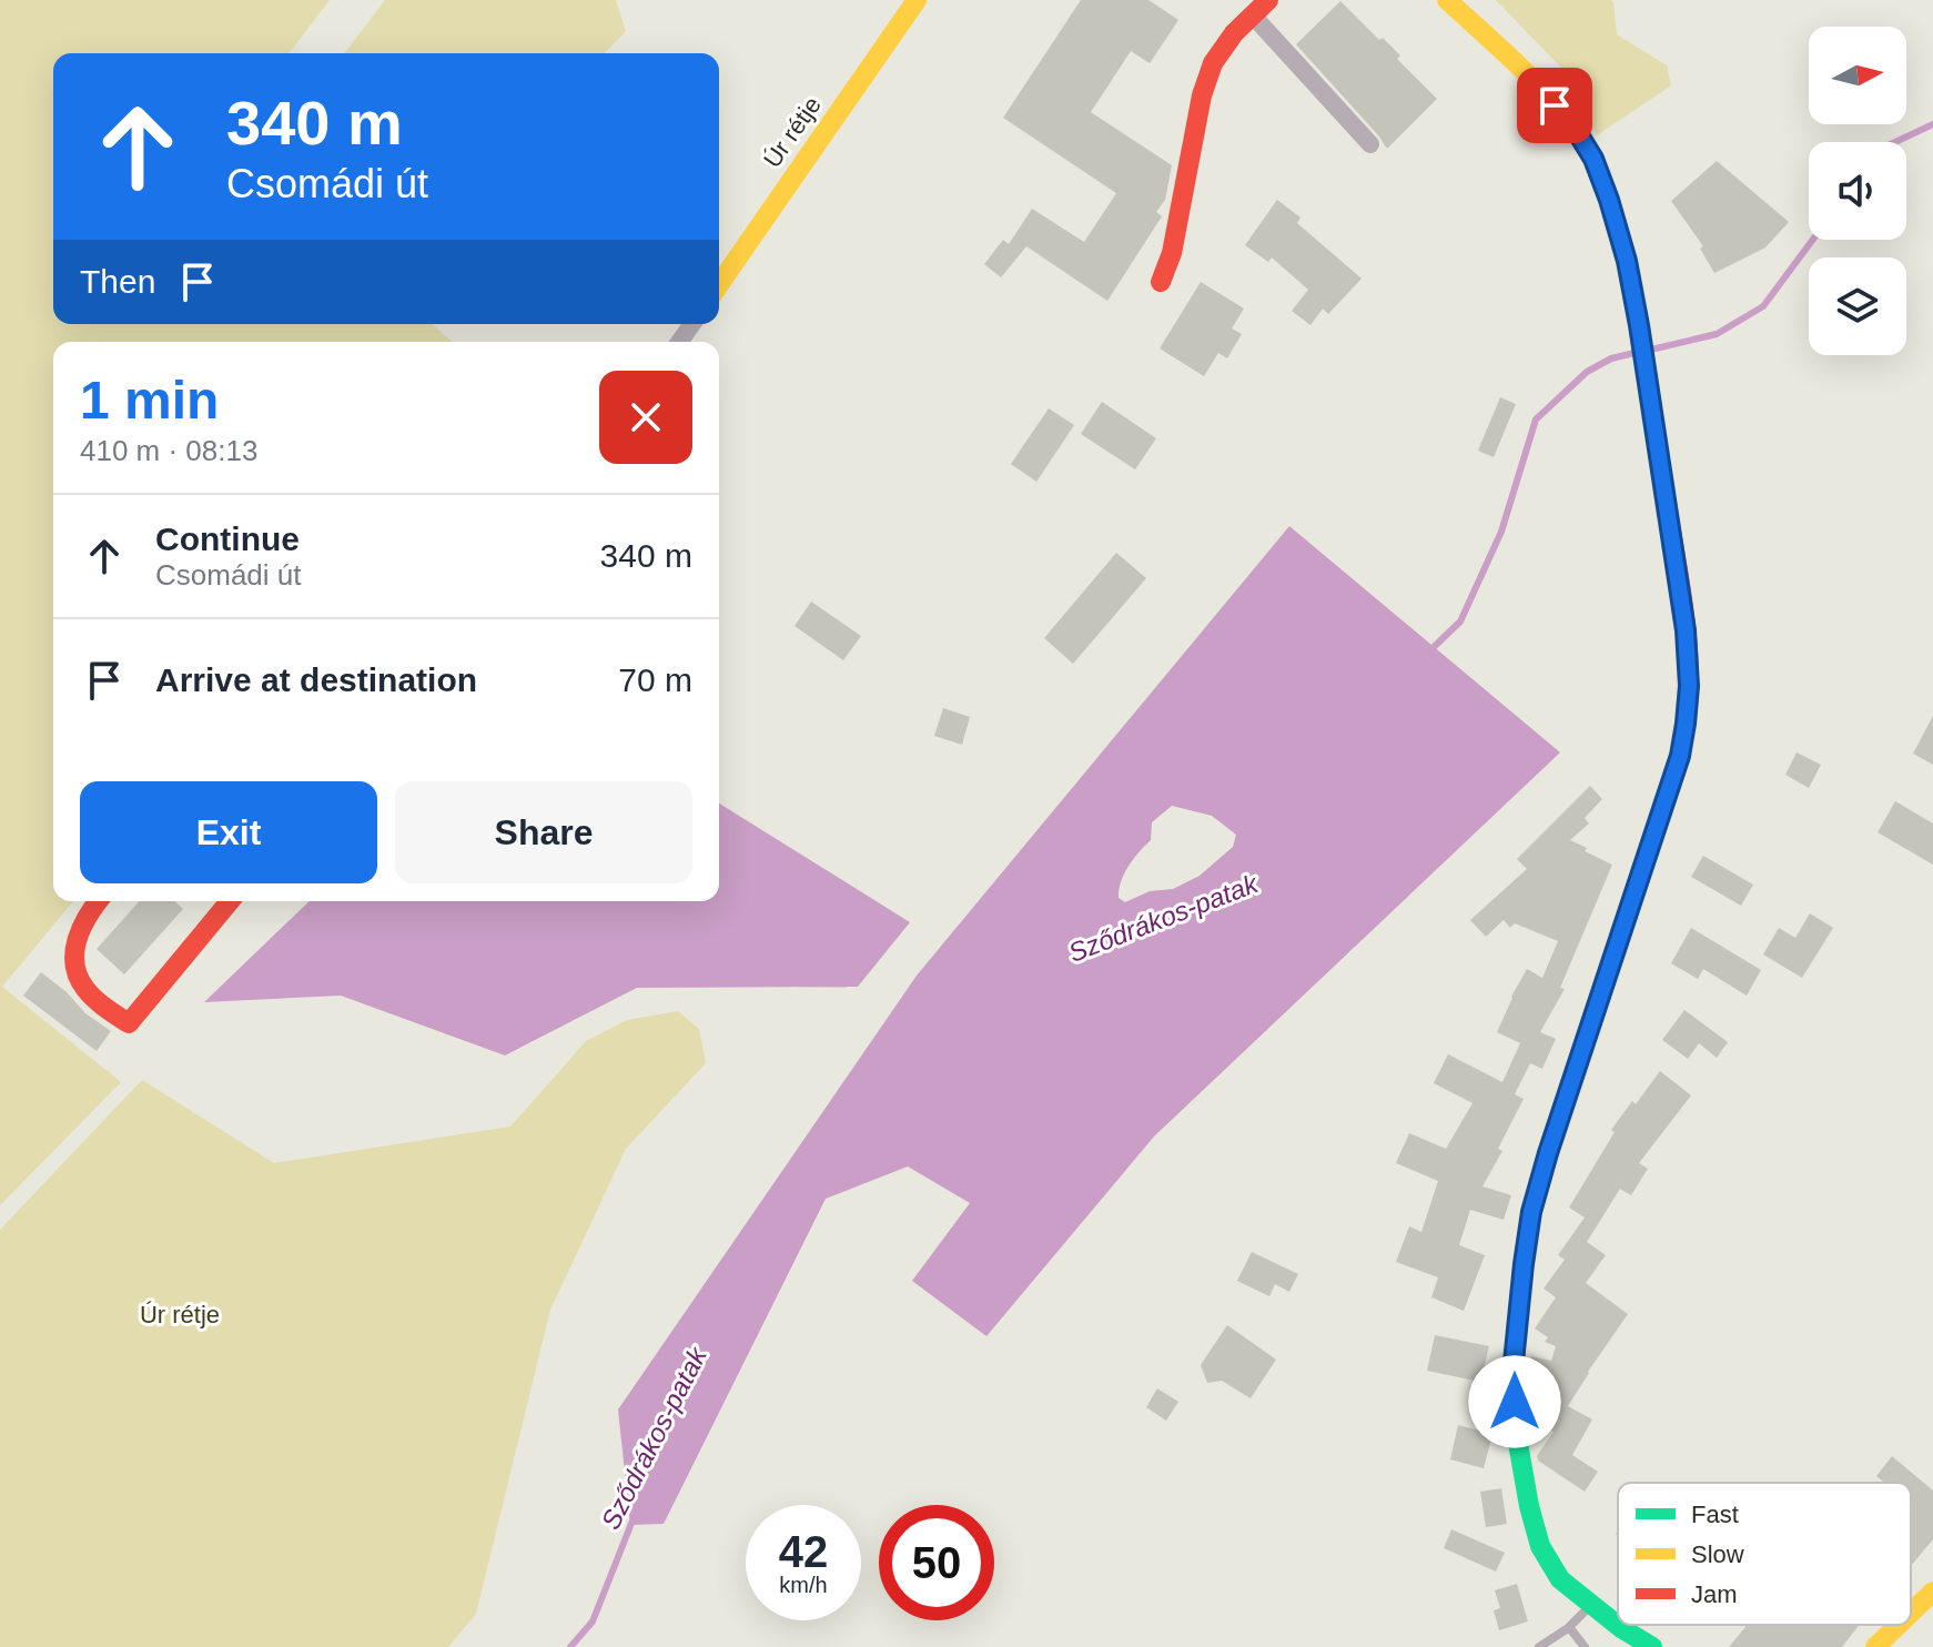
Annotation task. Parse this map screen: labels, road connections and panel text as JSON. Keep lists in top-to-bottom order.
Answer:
{
  "streets": {
    "main road": ["Úr rétje"]
  },
  "water": ["Sződrákos-patak"],
  "parks": ["Úr rétje"],
  "legend": ["Fast", "Slow", "Jam"],
  "north": "right",
  "page": {
    "turn": ["340 m", "Csomádi út"],
    "then": "Then",
    "heading": ["1 min", "410 m · 08:13"],
    "list": [
      {
        "name": "Continue",
        "note": "Csomádi út",
        "value": "340 m"
      },
      {
        "name": "Arrive at destination",
        "value": "70 m"
      }
    ],
    "buttons": ["Exit", "Share"],
    "speed": "42 km/h",
    "limit": "50"
  }
}
